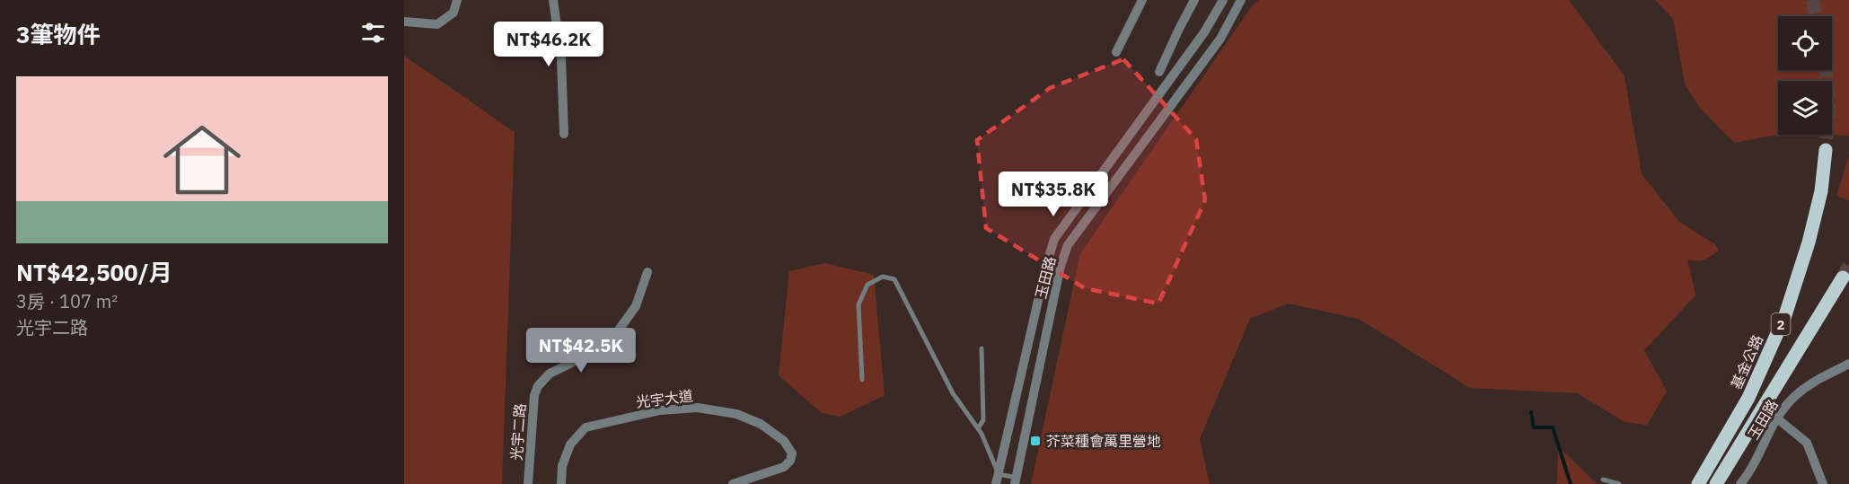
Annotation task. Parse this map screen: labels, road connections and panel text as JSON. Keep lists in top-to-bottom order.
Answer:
{
  "streets": {
    "main road": ["2", "基金公路"],
    "street": ["玉田路", "光宇大道", "光宇二路"]
  },
  "places": {
    "transit": ["芥菜種會萬里營地"]
  },
  "page": {
    "heading": "3筆物件",
    "price": ["NT$46.2K", "NT$35.8K", "NT$42.5K"],
    "list": [
      {
        "name": "NT$42,500/月",
        "note": "3房 · 107 m² · 光宇二路"
      }
    ]
  }
}
